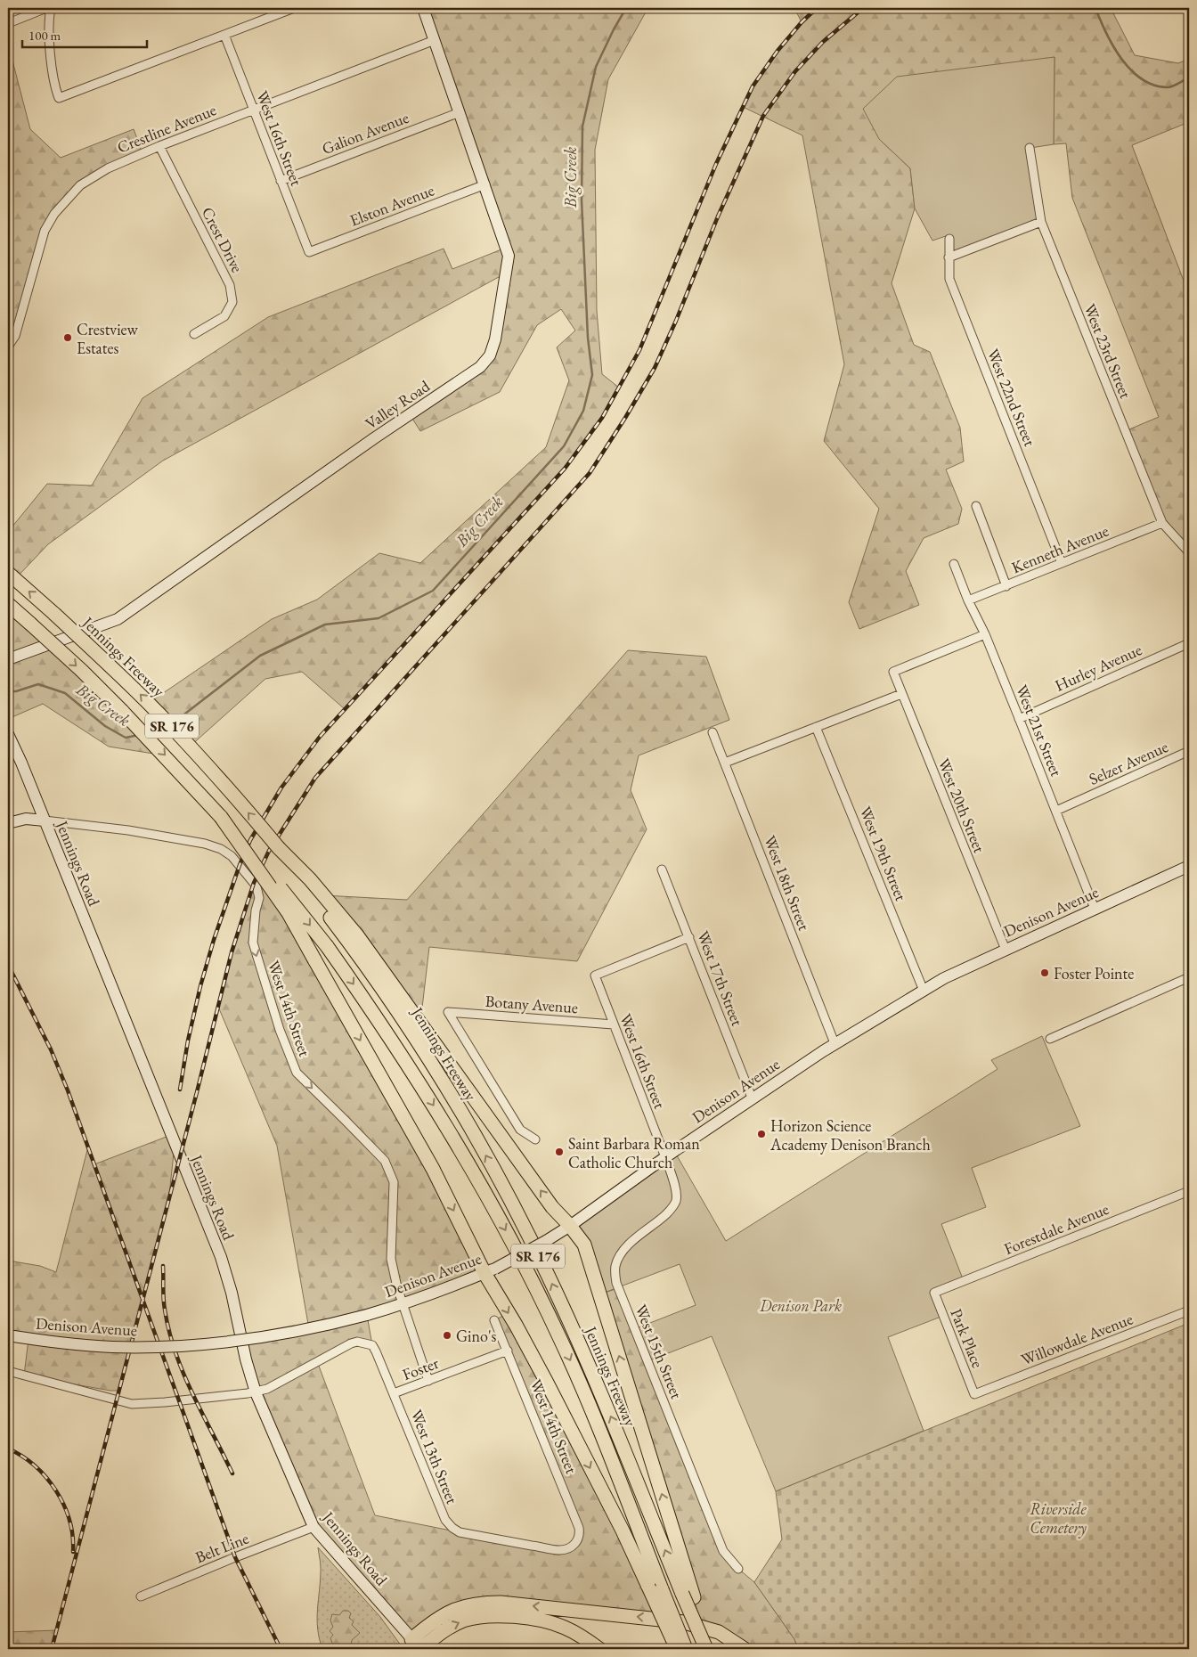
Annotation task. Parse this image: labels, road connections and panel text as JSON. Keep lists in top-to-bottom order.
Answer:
{
  "streets": {
    "highway": ["Jennings Freeway", "SR 176"],
    "street": [
      "Crestline Avenue",
      "Galion Avenue",
      "West 16th Street",
      "Elston Avenue",
      "Crest Drive",
      "West 23rd Street",
      "West 22nd Street",
      "Valley Road",
      "Kenneth Avenue",
      "Hurley Avenue",
      "West 21st Street",
      "Selzer Avenue",
      "West 20th Street",
      "West 19th Street",
      "Jennings Road",
      "West 18th Street",
      "Denison Avenue",
      "West 17th Street",
      "Botany Avenue",
      "West 14th Street",
      "Forestdale Avenue",
      "Park Place",
      "Willowdale Avenue",
      "West 15th Street",
      "Foster",
      "West 13th Street",
      "Belt Line"
    ]
  },
  "crossings": [
    ["Crestline Avenue", "West 16th Street"],
    ["Crestline Avenue", "Crest Drive"],
    ["Crestline Avenue", "Valley Road"],
    ["Galion Avenue", "West 16th Street"],
    ["Galion Avenue", "Valley Road"],
    ["West 16th Street", "Elston Avenue"],
    ["West 16th Street", "Denison Avenue"],
    ["West 16th Street", "West 17th Street"],
    ["West 16th Street", "Botany Avenue"],
    ["West 16th Street", "West 15th Street"],
    ["Elston Avenue", "Valley Road"],
    ["West 23rd Street", "Kenneth Avenue"],
    ["West 22nd Street", "Kenneth Avenue"],
    ["Kenneth Avenue", "West 21st Street"],
    ["Hurley Avenue", "West 21st Street"],
    ["West 21st Street", "Selzer Avenue"],
    ["West 21st Street", "West 20th Street"],
    ["West 21st Street", "Denison Avenue"],
    ["West 20th Street", "Denison Avenue"],
    ["West 19th Street", "Denison Avenue"],
    ["Jennings Road", "West 14th Street"],
    ["Jennings Road", "West 13th Street"],
    ["Jennings Road", "Belt Line"],
    ["West 18th Street", "Denison Avenue"],
    ["Denison Avenue", "West 17th Street"],
    ["Denison Avenue", "West 14th Street"],
    ["Denison Avenue", "West 15th Street"],
    ["West 14th Street", "Foster"],
    ["West 14th Street", "West 13th Street"],
    ["Forestdale Avenue", "Park Place"],
    ["Park Place", "Willowdale Avenue"],
    ["Foster", "West 13th Street"]
  ],
  "one_way": ["West 14th Street"],
  "water": ["Big Creek"],
  "parks": ["Denison Park", "Riverside Cemetery"],
  "places": [
    "Crestview Estates",
    "Foster Pointe",
    "Horizon Science Academy Denison Branch",
    "Saint Barbara Roman Catholic Church",
    "Gino's"
  ],
  "scale_bar": "100 m"
}
